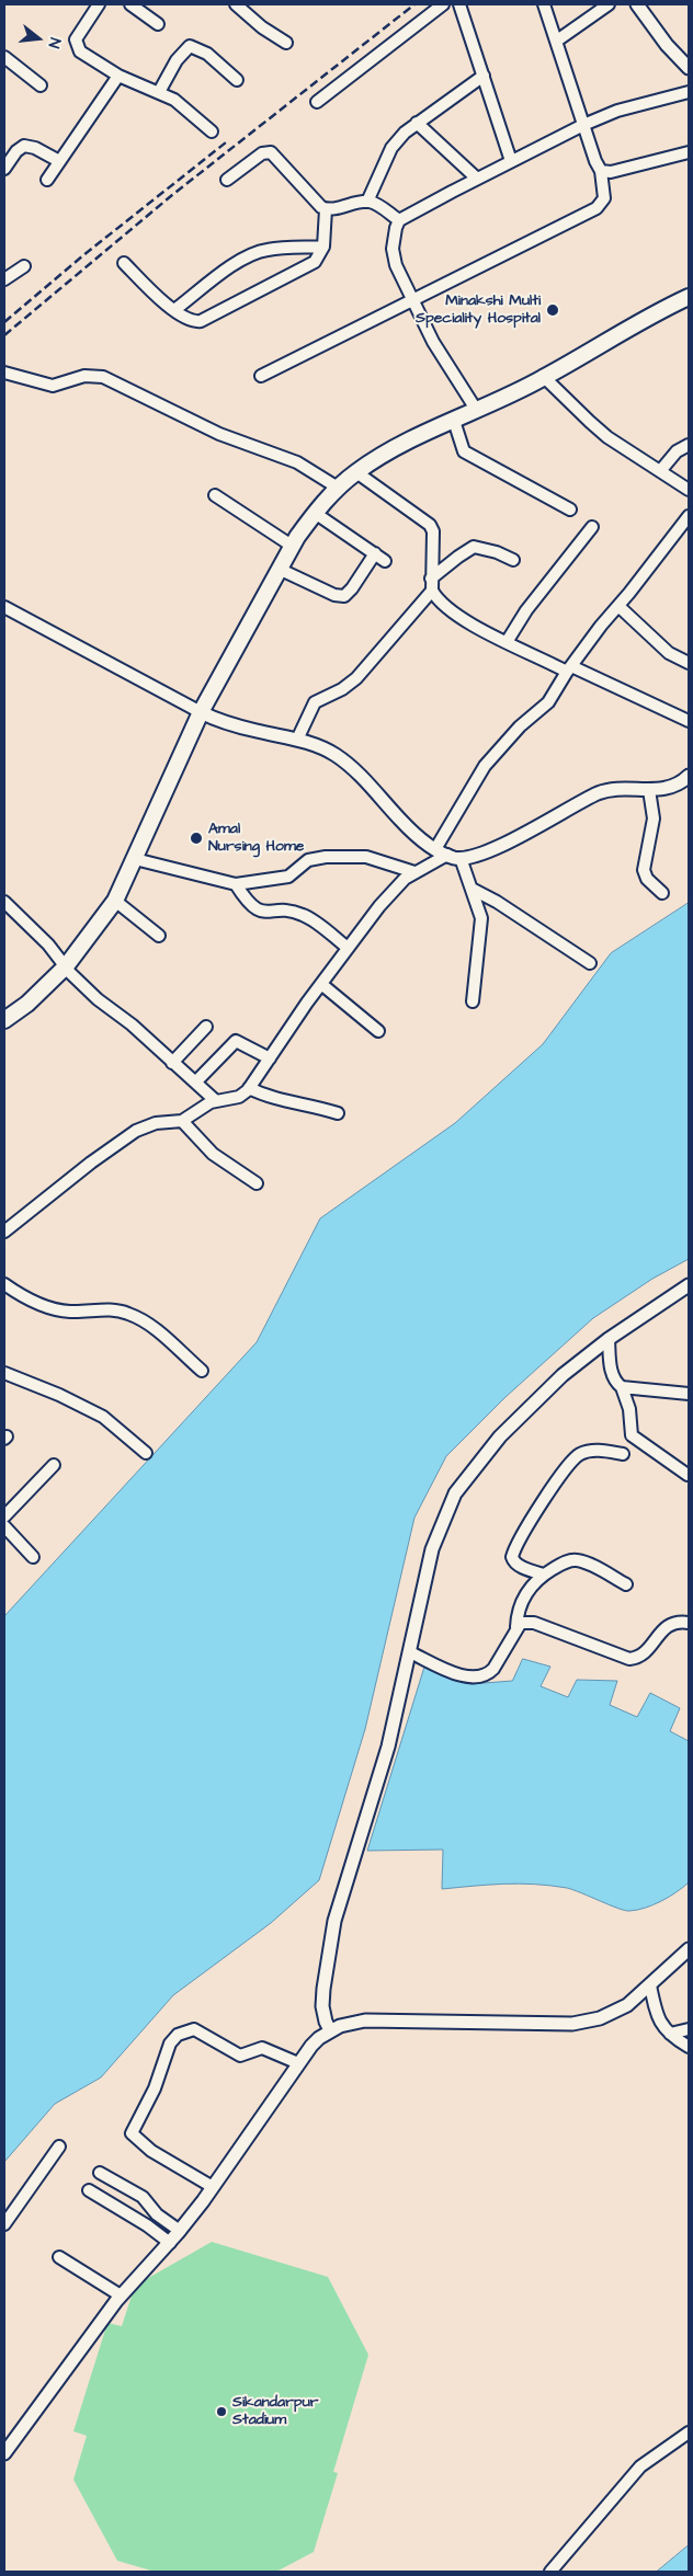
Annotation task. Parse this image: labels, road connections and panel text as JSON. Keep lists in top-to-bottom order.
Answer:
{
  "places": ["Minakshi Multi Speciality Hospital", "Amal Nursing Home", "Sikandarpur Stadium"],
  "north": "right"
}
